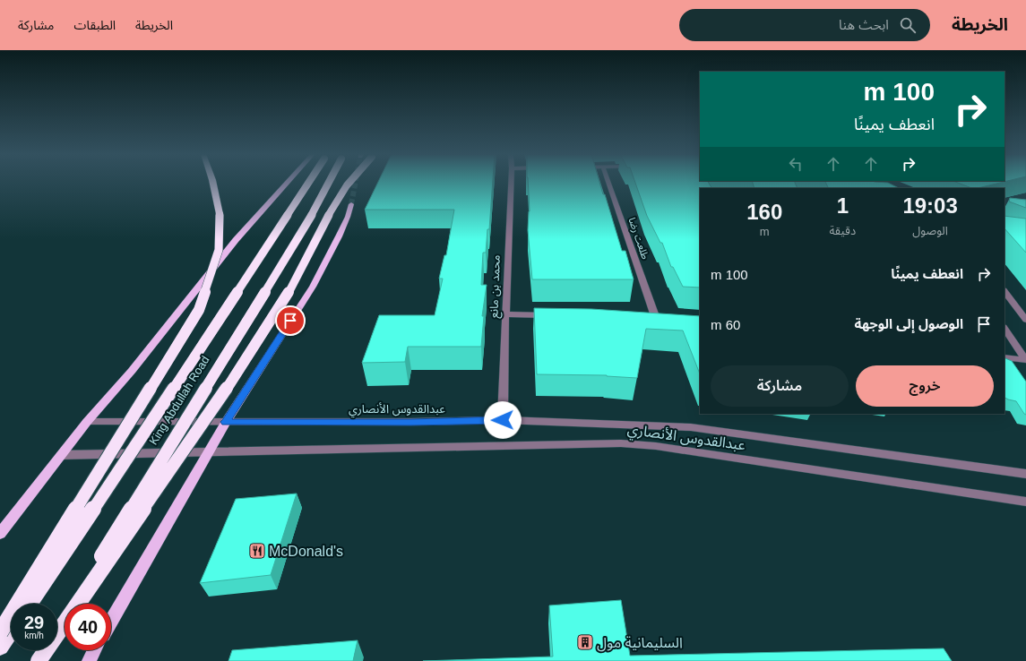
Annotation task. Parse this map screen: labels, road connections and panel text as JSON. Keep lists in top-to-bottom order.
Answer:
{
  "streets": {
    "highway": ["King Abdullah Road"],
    "street": ["طلعت رضا", "محمد بن مانع", "عبدالقدوس الأنصاري"]
  },
  "crossings": [
    ["محمد بن مانع", "عبدالقدوس الأنصاري"]
  ],
  "places": {
    "restaurant": ["McDonald's"],
    "building": ["السليمانية مول"]
  },
  "page": {
    "header": "الخريطة",
    "search": "ابحث هنا",
    "nav": ["الخريطة", "الطبقات", "مشاركة"],
    "turn": ["100 m", "انعطف يمينًا"],
    "eta": [
      "19:03",
      "الوصول",
      "1",
      "دقيقة",
      "160",
      "m"
    ],
    "list": [
      {
        "name": "انعطف يمينًا",
        "value": "100 m"
      },
      {
        "name": "الوصول إلى الوجهة",
        "value": "60 m"
      }
    ],
    "buttons": ["خروج", "مشاركة"],
    "speed": "29 km/h",
    "limit": "40"
  }
}
